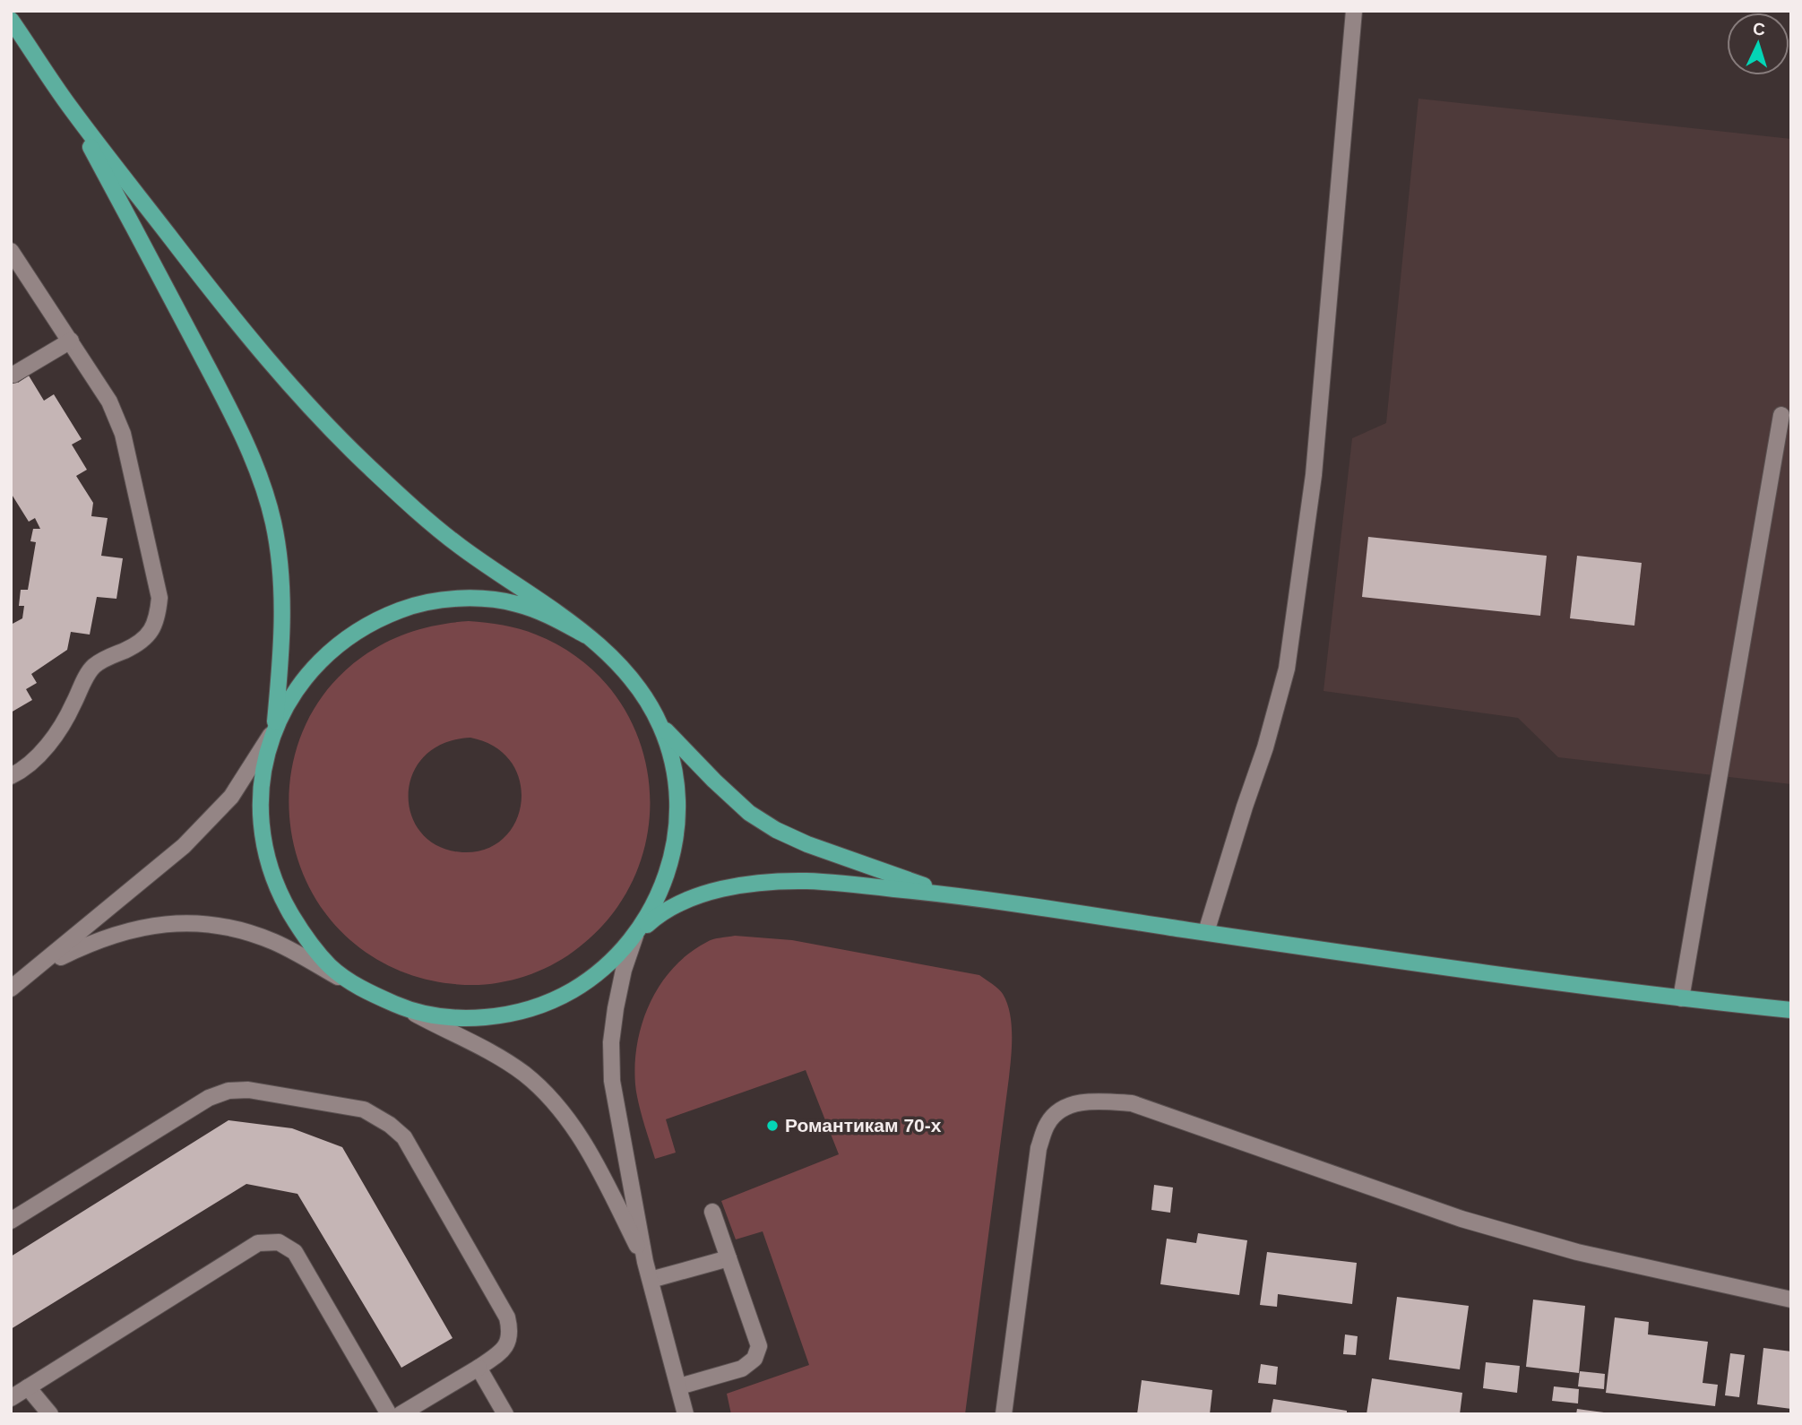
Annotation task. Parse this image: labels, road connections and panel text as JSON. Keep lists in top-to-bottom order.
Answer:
{
  "places": ["Романтикам 70-х"],
  "north": "top"
}
